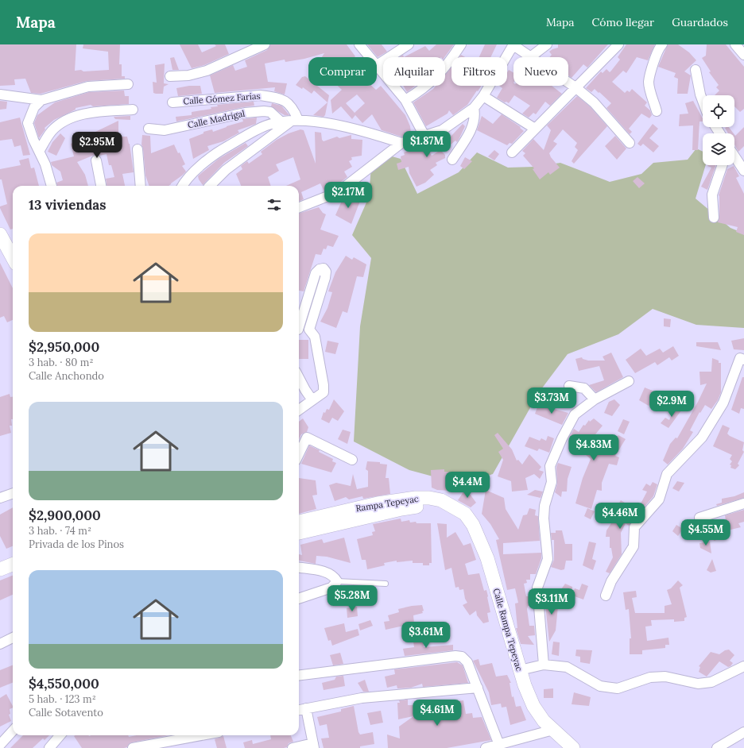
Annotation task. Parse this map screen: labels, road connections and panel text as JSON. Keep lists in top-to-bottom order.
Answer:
{
  "streets": {
    "main road": ["Rampa Tepeyac", "Calle Rampa Tepeyac"],
    "street": ["Calle Gómez Farías", "Calle Madrigal"]
  },
  "crossings": [
    ["Rampa Tepeyac", "Calle Rampa Tepeyac"]
  ],
  "page": {
    "header": "Mapa",
    "nav": ["Mapa", "Cómo llegar", "Guardados"],
    "chip": [
      "Comprar",
      "Alquilar",
      "Filtros",
      "Nuevo"
    ],
    "price": [
      "$1.87M",
      "$2.95M",
      "$2.17M",
      "$3.73M",
      "$2.9M",
      "$4.83M",
      "$4.4M",
      "$4.46M",
      "$4.55M",
      "$5.28M",
      "$3.11M",
      "$3.61M",
      "$4.61M"
    ],
    "heading": "13 viviendas",
    "list": [
      {
        "name": "$2,950,000",
        "note": "3 hab. · 80 m² · Calle Anchondo"
      },
      {
        "name": "$2,900,000",
        "note": "3 hab. · 74 m² · Privada de los Pinos"
      },
      {
        "name": "$4,550,000",
        "note": "5 hab. · 123 m² · Calle Sotavento"
      }
    ]
  }
}
